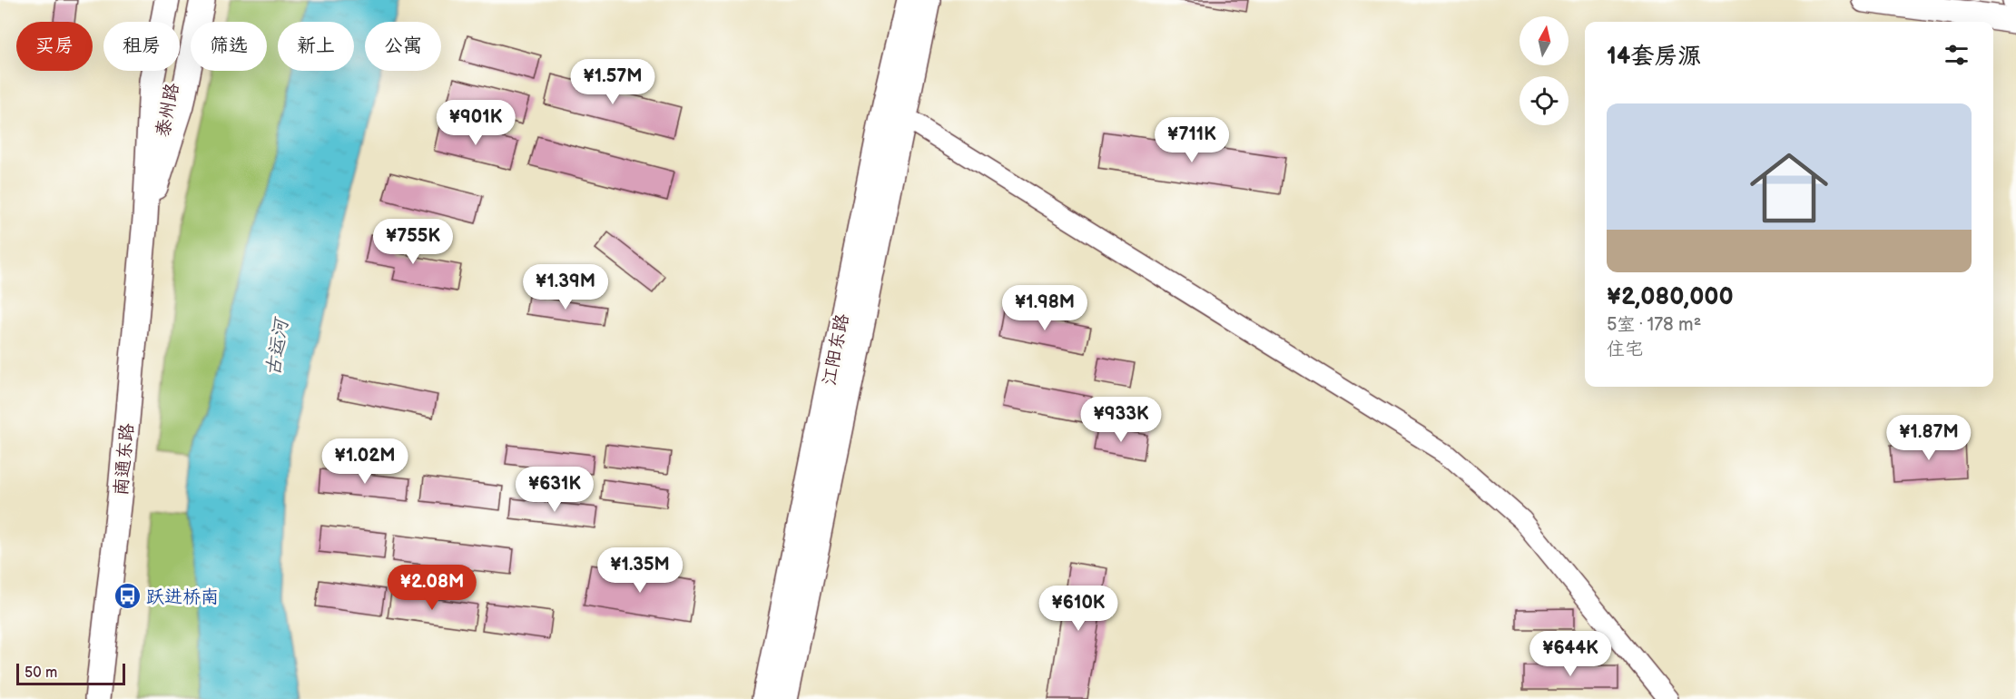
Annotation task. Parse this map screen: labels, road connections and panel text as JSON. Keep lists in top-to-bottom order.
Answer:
{
  "streets": {
    "main road": ["泰州路", "江阳东路", "南通东路"]
  },
  "crossings": [
    ["泰州路", "南通东路"]
  ],
  "water": ["古运河"],
  "places": {
    "bus stop": ["跃进桥南"]
  },
  "scale_bar": "50 m",
  "north": "top",
  "page": {
    "chip": [
      "买房",
      "租房",
      "筛选",
      "新上",
      "公寓"
    ],
    "heading": "14套房源",
    "price": [
      "¥1.57M",
      "¥901K",
      "¥711K",
      "¥755K",
      "¥1.39M",
      "¥1.98M",
      "¥933K",
      "¥1.87M",
      "¥1.02M",
      "¥631K",
      "¥1.35M",
      "¥2.08M",
      "¥610K",
      "¥644K"
    ],
    "list": [
      {
        "name": "¥2,080,000",
        "note": "5室 · 178 m² · 住宅"
      }
    ],
    "scale": "50 m"
  }
}
